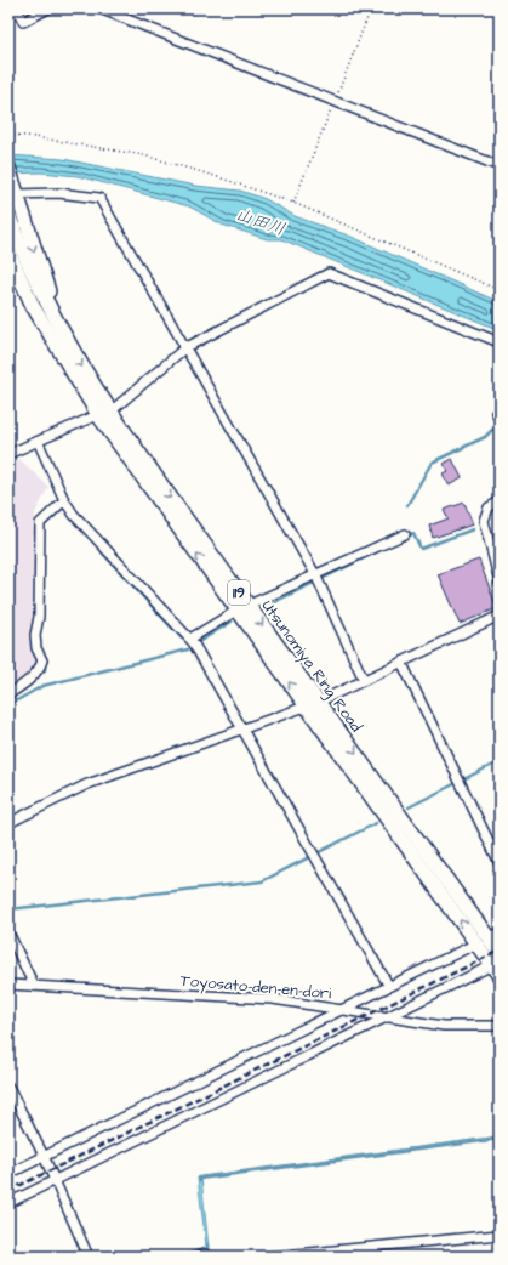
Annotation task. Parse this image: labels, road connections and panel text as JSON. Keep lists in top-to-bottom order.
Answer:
{
  "streets": {
    "highway": ["119", "Utsunomiya Ring Road"],
    "street": ["Toyosato-den-en-dori"]
  },
  "crossings": [
    ["119", "Utsunomiya Ring Road"]
  ],
  "water": ["山田川"]
}
